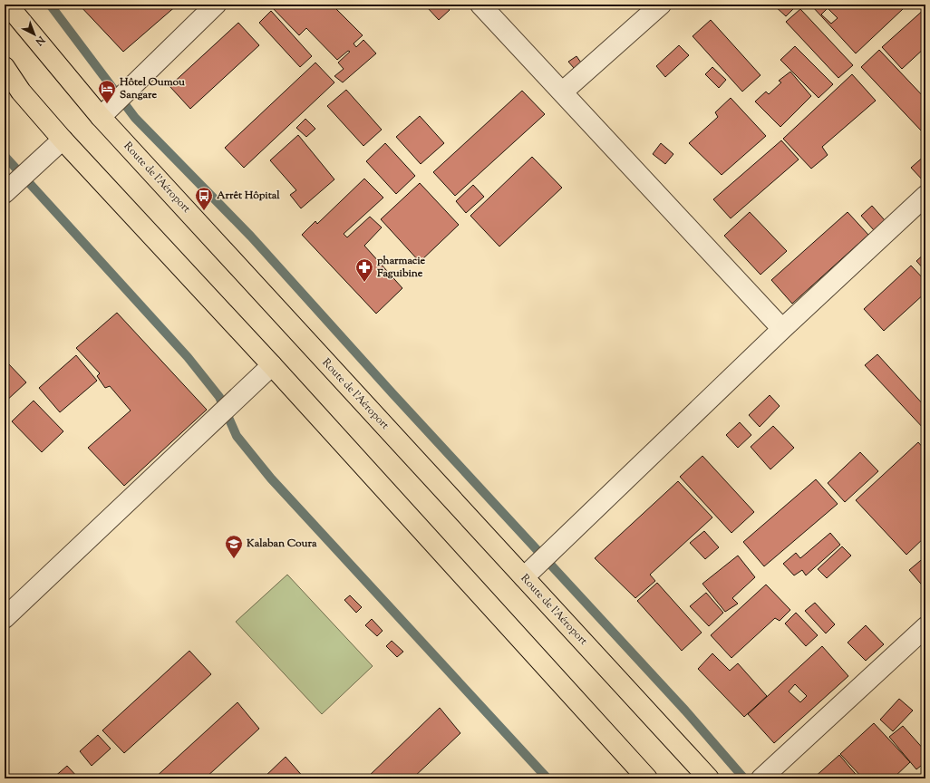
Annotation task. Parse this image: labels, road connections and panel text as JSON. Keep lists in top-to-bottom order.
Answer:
{
  "streets": {
    "highway": ["Route de l'Aéroport"]
  },
  "places": {
    "hotel": ["Hôtel Oumou Sangare"],
    "bus stop": ["Arrêt Hôpital"],
    "pharmacy": ["pharmacie Faguibine"],
    "school or university": ["Kalaban Coura"]
  },
  "north": "bottom right"
}
